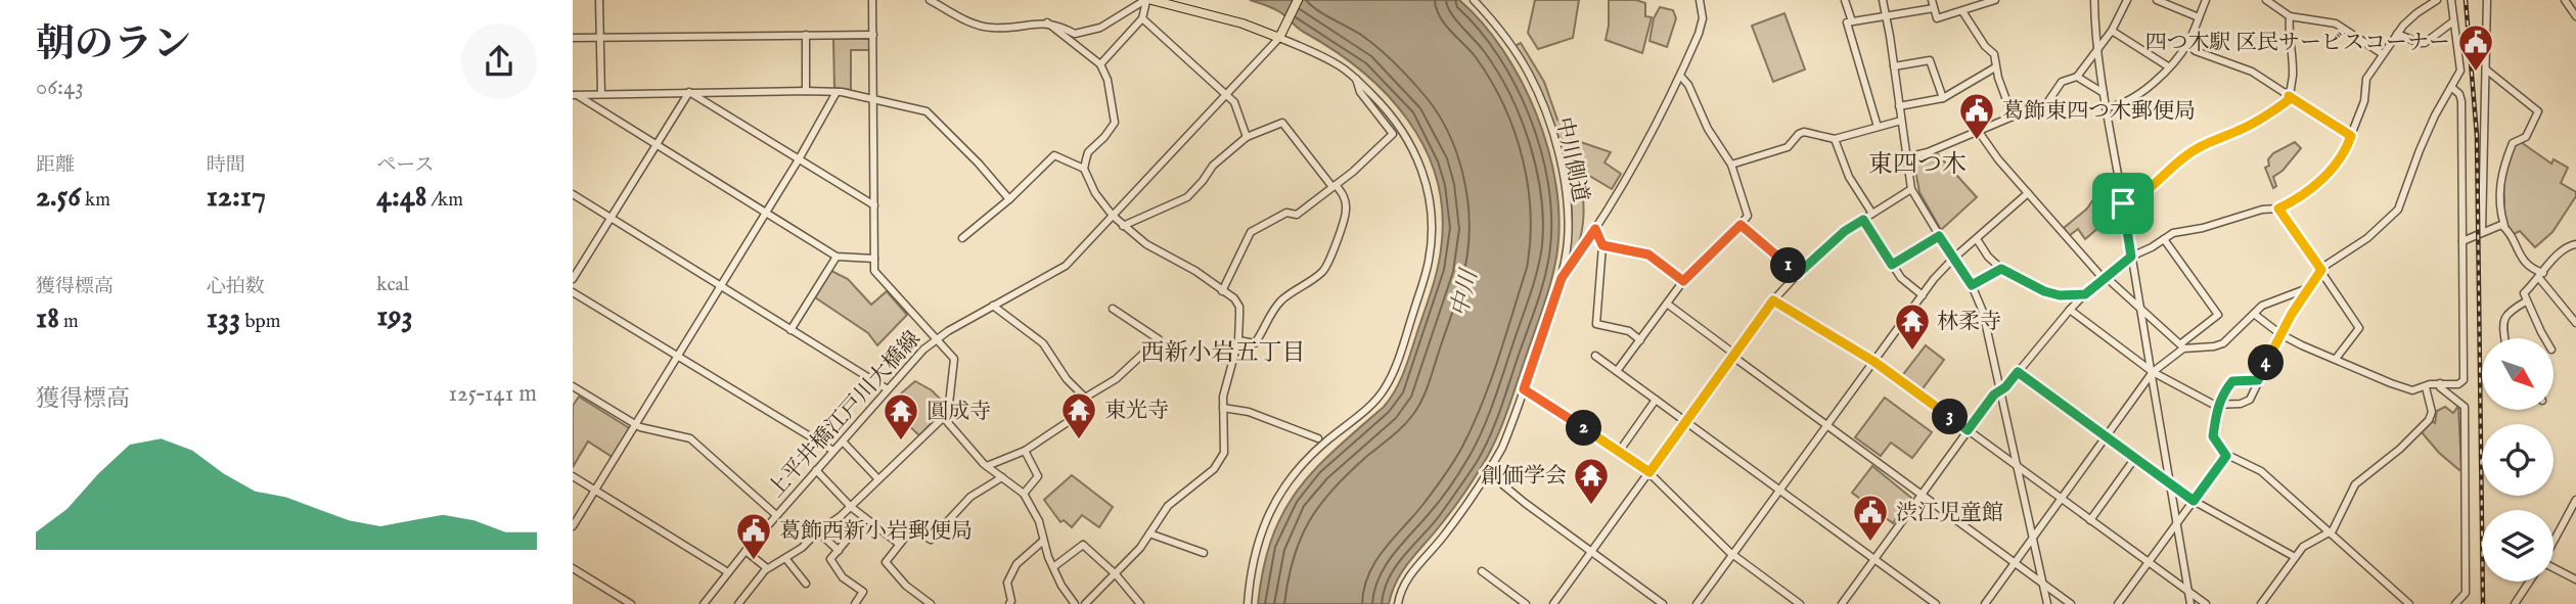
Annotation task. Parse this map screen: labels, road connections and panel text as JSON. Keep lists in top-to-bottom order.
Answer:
{
  "streets": {
    "street": ["中川側道", "上平井橋江戸川大橋線"]
  },
  "districts": ["東四つ木", "西新小岩五丁目"],
  "water": ["中川"],
  "places": {
    "public building": [
      "四つ木駅 区民サービスコーナー",
      "葛飾東四つ木郵便局",
      "渋江児童館",
      "葛飾西新小岩郵便局"
    ],
    "temple": [
      "林柔寺",
      "東光寺",
      "圓成寺",
      "創価学会"
    ]
  },
  "north": "bottom right",
  "page": {
    "heading": ["朝のラン", "06:43"],
    "stats": [
      ["距離", "2.56 km"],
      ["時間", "12:17"],
      ["ペース", "4:48 /km"],
      ["獲得標高", "18 m"],
      ["心拍数", "133 bpm"],
      ["kcal", "193"]
    ],
    "pins": [
      "1",
      "4",
      "3",
      "2"
    ],
    "chart": ["獲得標高", "125–141 m"]
  }
}
